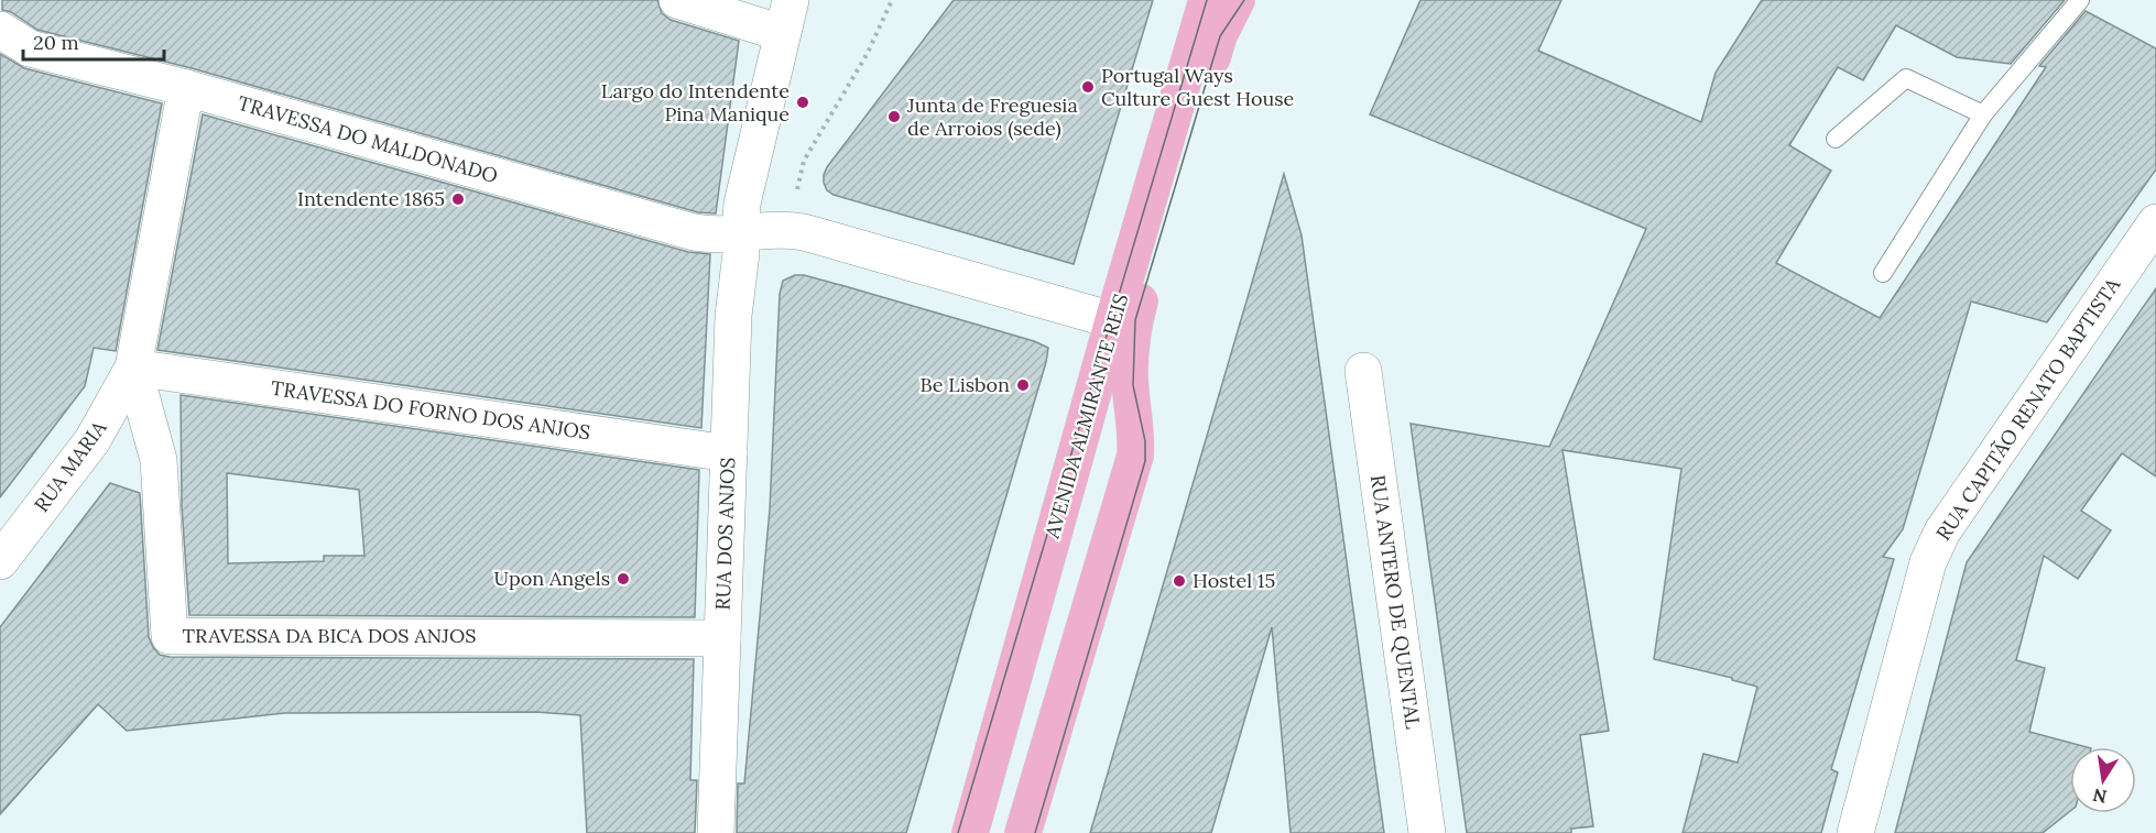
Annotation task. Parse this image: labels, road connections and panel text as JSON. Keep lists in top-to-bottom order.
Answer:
{
  "streets": {
    "main road": ["AVENIDA ALMIRANTE REIS"],
    "street": [
      "TRAVESSA DO MALDONADO",
      "RUA CAPITÃO RENATO BAPTISTA",
      "TRAVESSA DO FORNO DOS ANJOS",
      "RUA MARIA",
      "RUA DOS ANJOS",
      "RUA ANTERO DE QUENTAL",
      "TRAVESSA DA BICA DOS ANJOS"
    ]
  },
  "crossings": [
    ["TRAVESSA DO MALDONADO", "AVENIDA ALMIRANTE REIS"],
    ["TRAVESSA DO MALDONADO", "RUA DOS ANJOS"],
    ["TRAVESSA DO FORNO DOS ANJOS", "RUA MARIA"],
    ["TRAVESSA DO FORNO DOS ANJOS", "RUA DOS ANJOS"],
    ["TRAVESSA DO FORNO DOS ANJOS", "TRAVESSA DA BICA DOS ANJOS"],
    ["RUA MARIA", "TRAVESSA DA BICA DOS ANJOS"],
    ["RUA DOS ANJOS", "TRAVESSA DA BICA DOS ANJOS"]
  ],
  "places": [
    "Portugal Ways Culture Guest House",
    "Largo do Intendente Pina Manique",
    "Junta de Freguesia de Arroios (sede)",
    "Intendente 1865",
    "Be Lisbon",
    "Upon Angels",
    "Hostel 15"
  ],
  "scale_bar": "20 m",
  "north": "bottom"
}
